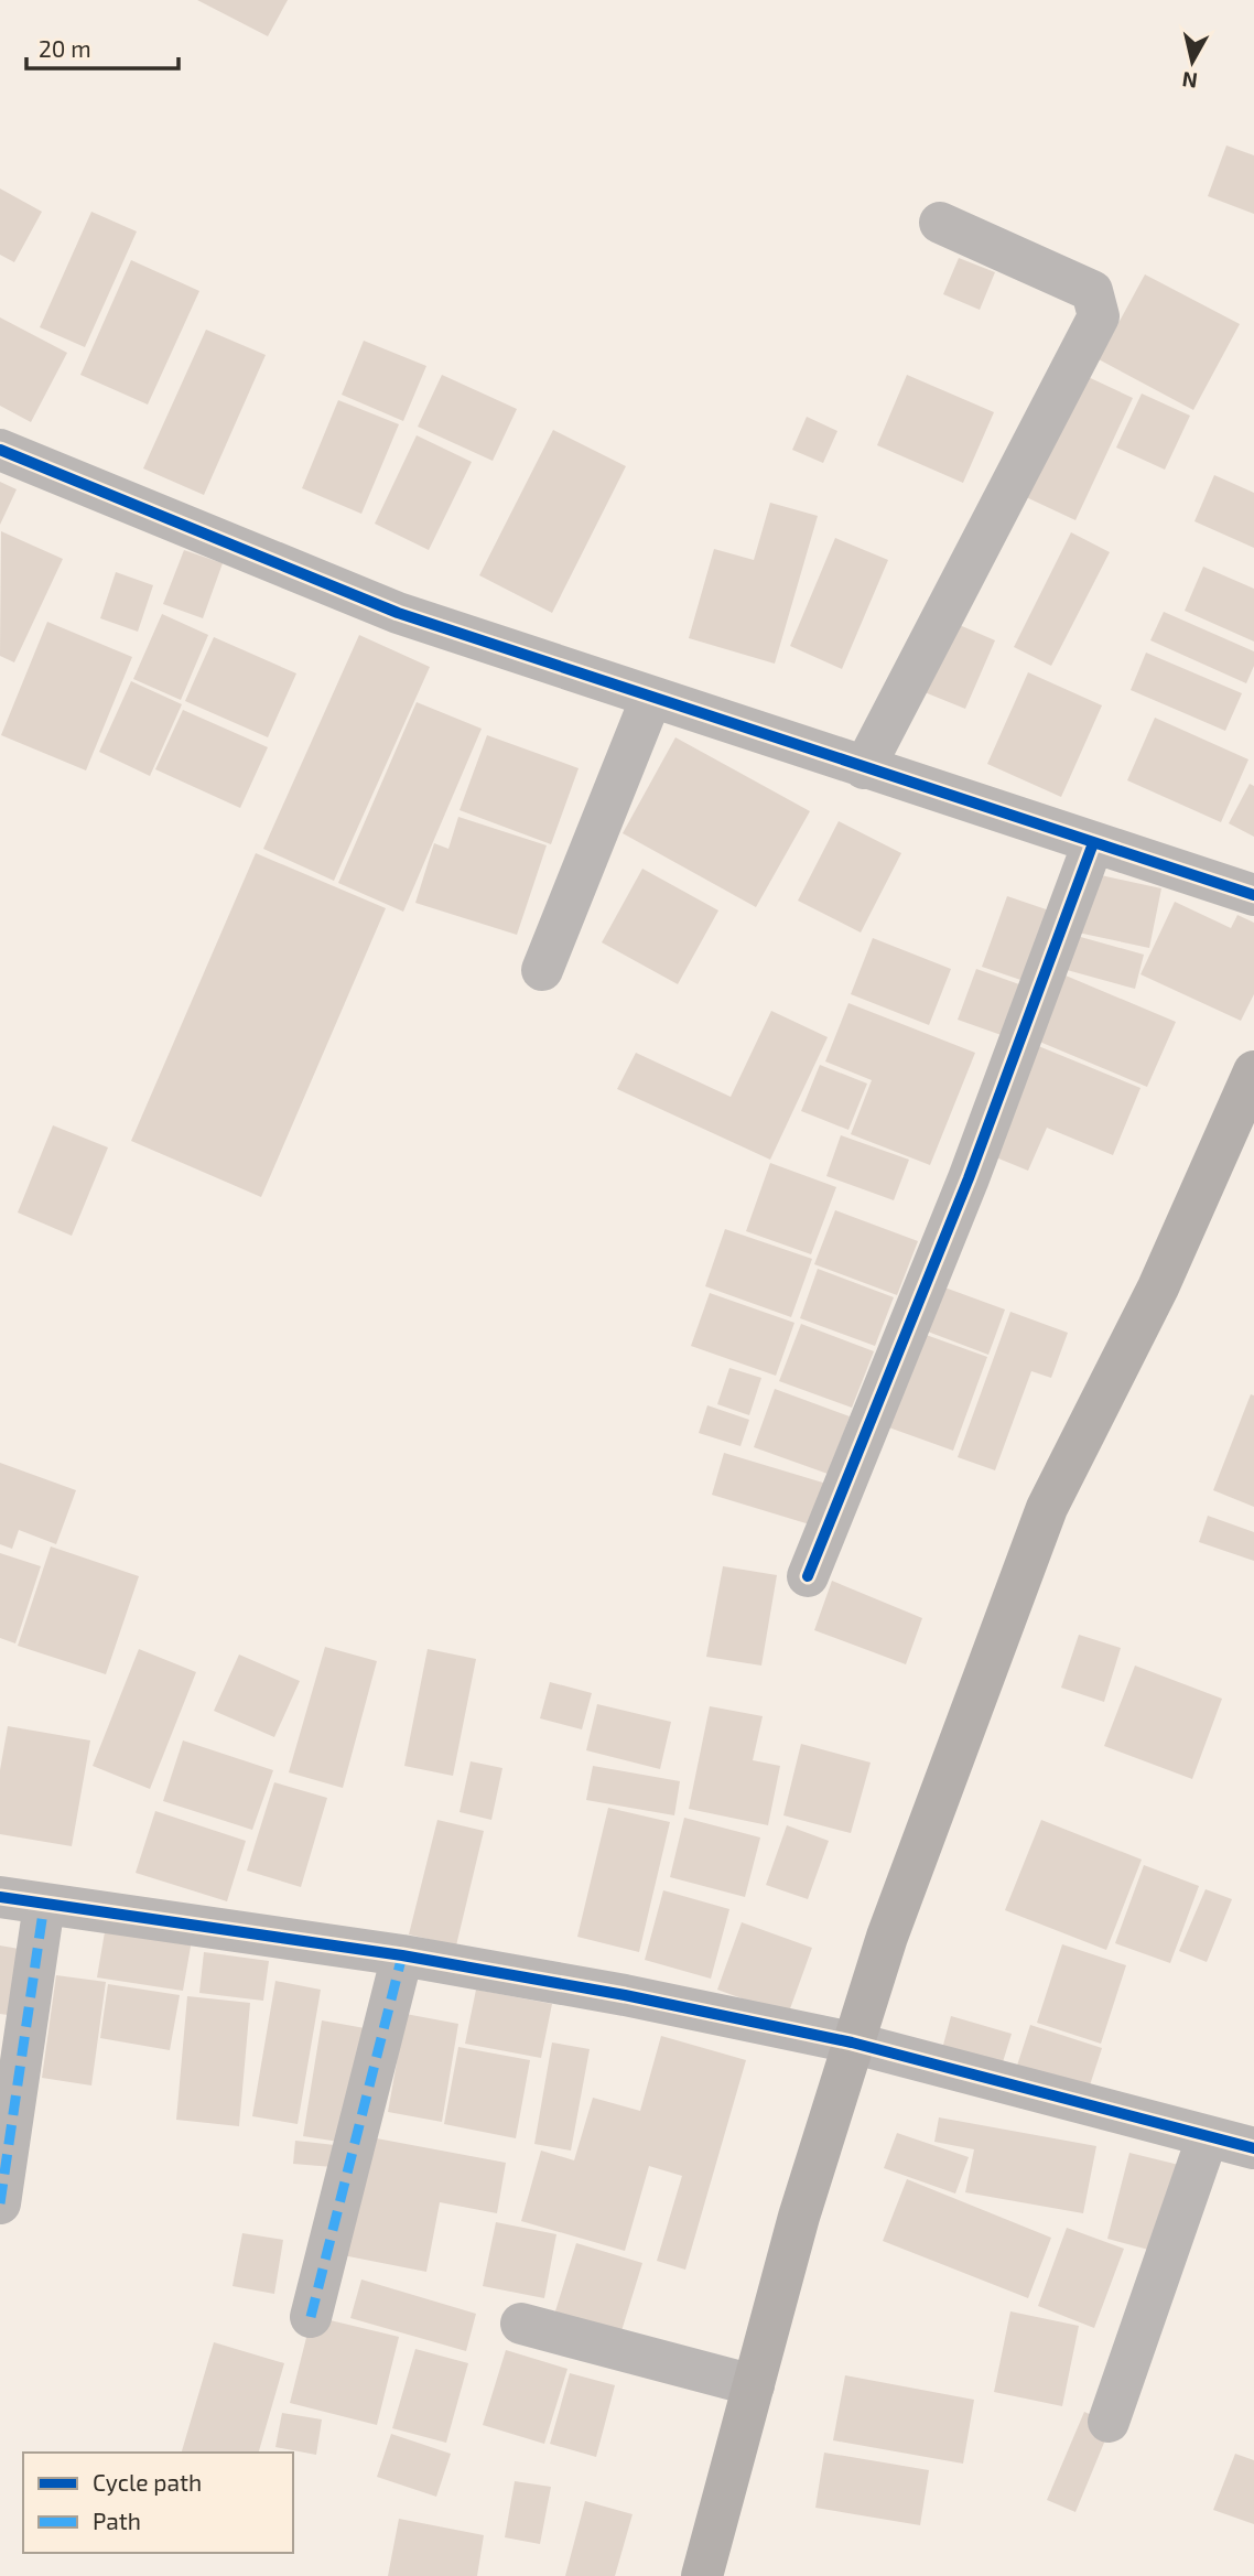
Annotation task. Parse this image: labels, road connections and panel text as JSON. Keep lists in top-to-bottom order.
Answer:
{
  "legend": ["Cycle path", "Path"],
  "scale_bar": "20 m",
  "north": "bottom"
}
